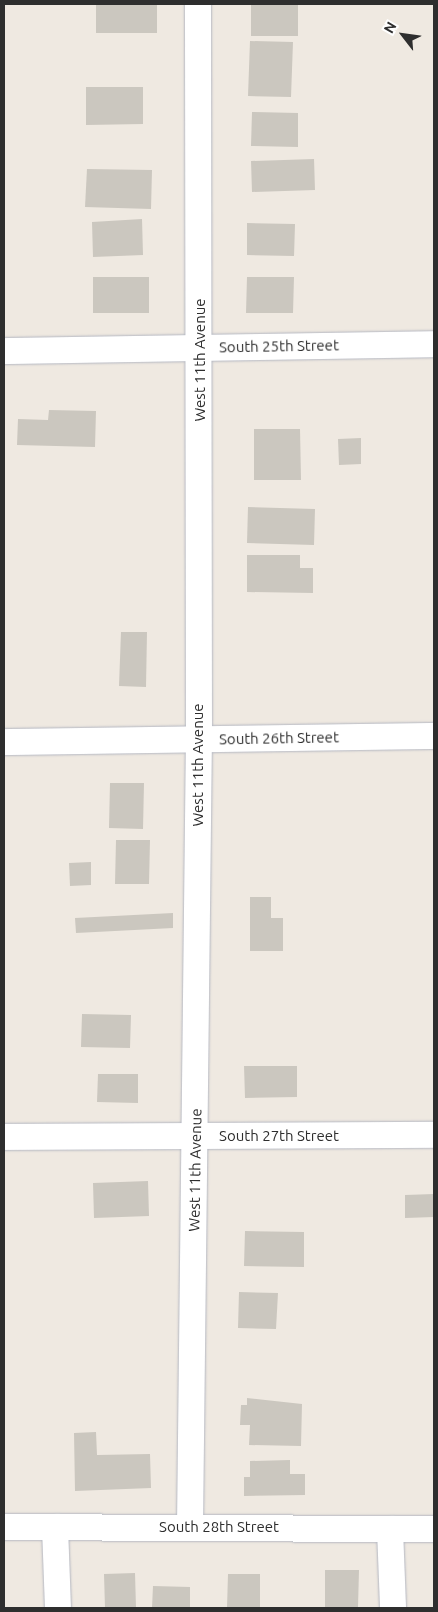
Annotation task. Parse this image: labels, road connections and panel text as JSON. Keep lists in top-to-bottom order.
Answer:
{
  "streets": {
    "street": [
      "South 25th Street",
      "West 11th Avenue",
      "South 26th Street",
      "South 27th Street",
      "South 28th Street"
    ]
  },
  "crossings": [
    ["South 25th Street", "West 11th Avenue"],
    ["West 11th Avenue", "South 26th Street"],
    ["West 11th Avenue", "South 27th Street"],
    ["West 11th Avenue", "South 28th Street"]
  ],
  "north": "top left"
}
